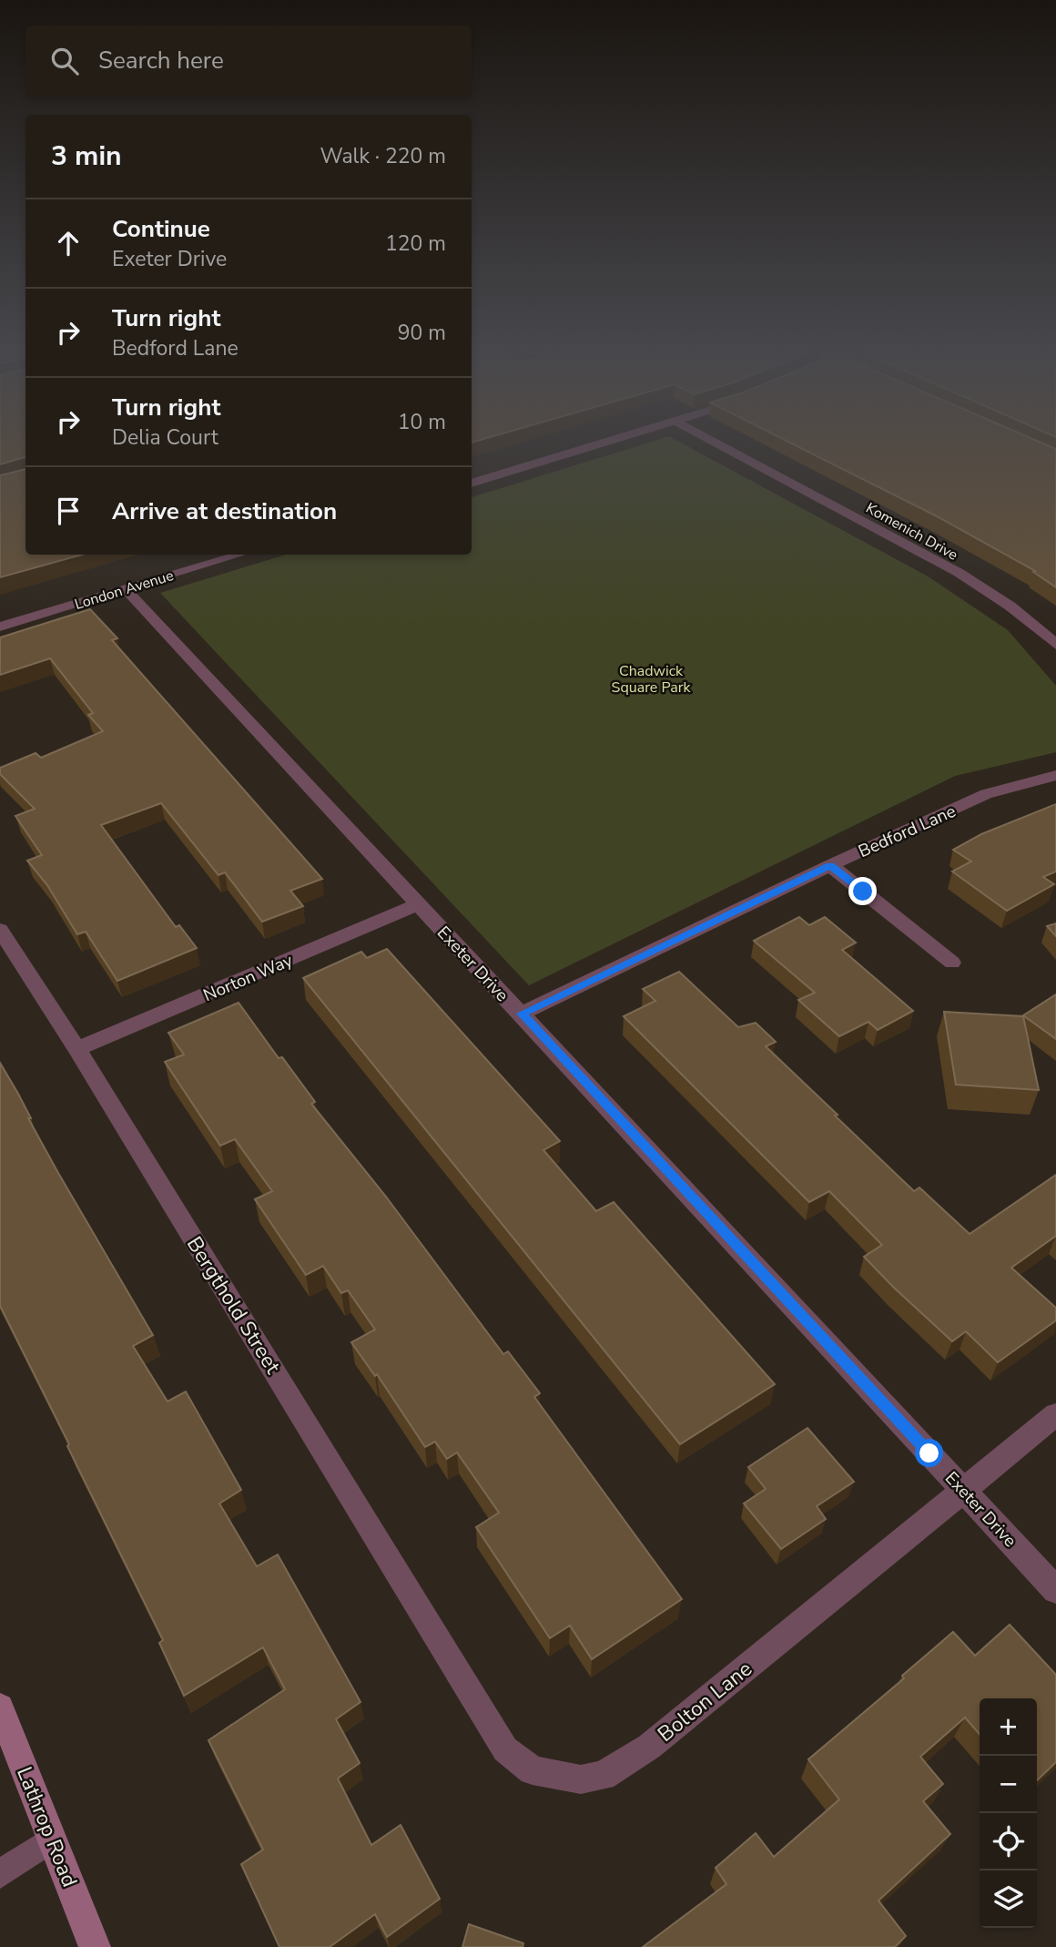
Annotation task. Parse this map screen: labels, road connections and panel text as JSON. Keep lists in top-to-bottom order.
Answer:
{
  "streets": {
    "main road": ["Lathrop Road"],
    "street": [
      "Komenich Drive",
      "London Avenue",
      "Bedford Lane",
      "Exeter Drive",
      "Norton Way",
      "Bergthold Street",
      "Bolton Lane"
    ]
  },
  "crossings": [
    ["London Avenue", "Exeter Drive"],
    ["Bedford Lane", "Exeter Drive"],
    ["Exeter Drive", "Norton Way"],
    ["Exeter Drive", "Bolton Lane"],
    ["Norton Way", "Bergthold Street"],
    ["Bergthold Street", "Bolton Lane"]
  ],
  "parks": ["Chadwick Square Park"],
  "page": {
    "search": "Search here",
    "heading": ["3 min", "Walk · 220 m"],
    "list": [
      ["Continue", "Exeter Drive", "120 m"],
      ["Turn right", "Bedford Lane", "90 m"],
      ["Turn right", "Delia Court", "10 m"],
      "Arrive at destination"
    ],
    "map_buttons": ["+", "−"]
  }
}
